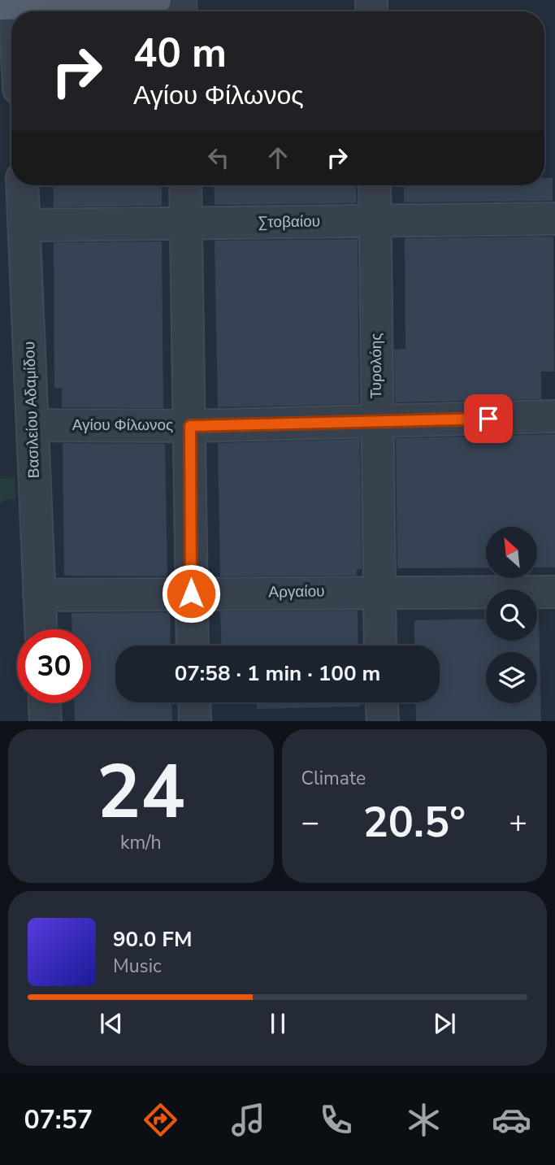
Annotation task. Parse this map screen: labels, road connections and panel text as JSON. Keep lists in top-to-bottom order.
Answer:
{
  "streets": {
    "street": [
      "Στοβαίου",
      "Τυρολόης",
      "Βασιλείου Αδαμίδου",
      "Αγίου Φίλωνος",
      "Αργαίου"
    ]
  },
  "crossings": [
    ["Στοβαίου", "Τυρολόης"],
    ["Στοβαίου", "Βασιλείου Αδαμίδου"],
    ["Τυρολόης", "Αγίου Φίλωνος"],
    ["Τυρολόης", "Αργαίου"],
    ["Βασιλείου Αδαμίδου", "Αγίου Φίλωνος"],
    ["Βασιλείου Αδαμίδου", "Αργαίου"]
  ],
  "north": "top left",
  "page": {
    "turn": ["40 m", "Αγίου Φίλωνος"],
    "limit": "30",
    "trip": "07:58 · 1 min · 100 m",
    "tile": [
      ["24", "km/h"],
      "Climate"
    ],
    "heat": ["−", "20.5°", "+"],
    "song": ["90.0 FM", "Music"],
    "tabs": "07:57"
  }
}
